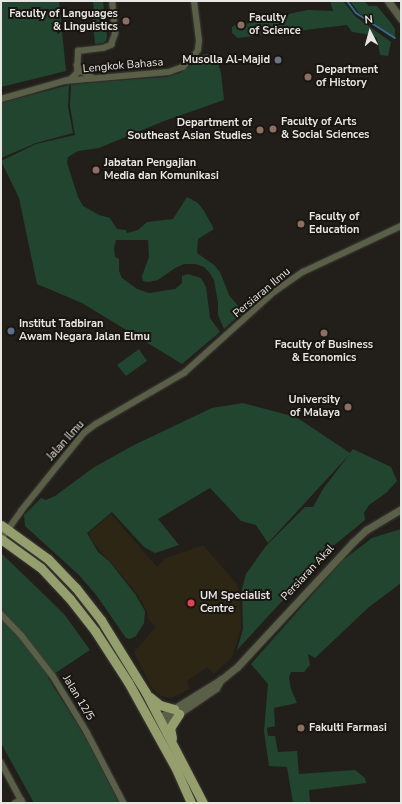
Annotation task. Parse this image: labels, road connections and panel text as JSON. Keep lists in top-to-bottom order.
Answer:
{
  "streets": {
    "street": [
      "Lengkok Bahasa",
      "Persiaran Ilmu",
      "Jalan Ilmu",
      "Persiaran Akal",
      "Jalan 12/5"
    ]
  },
  "crossings": [
    ["Persiaran Ilmu", "Jalan Ilmu"]
  ],
  "places": [
    "Faculty of Languages & Linguistics",
    "Faculty of Science",
    "Musolla Al-Majid",
    "Department of History",
    "Faculty of Arts & Social Sciences",
    "Department of Southeast Asian Studies",
    "Jabatan Pengajian Media dan Komunikasi",
    "Faculty of Education",
    "Institut Tadbiran Awam Negara Jalan Elmu",
    "Faculty of Business & Economics",
    "University of Malaya",
    "UM Specialist Centre",
    "Fakulti Farmasi"
  ],
  "north": "top"
}
